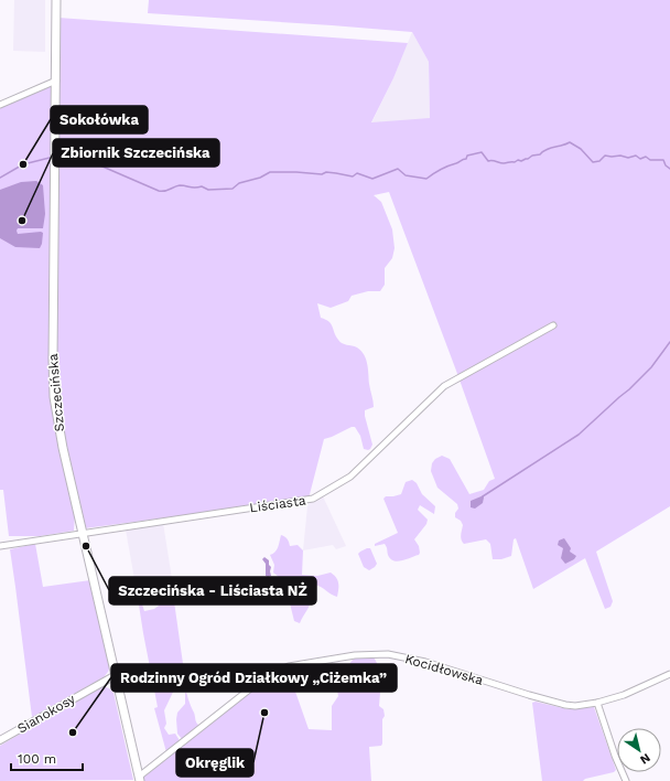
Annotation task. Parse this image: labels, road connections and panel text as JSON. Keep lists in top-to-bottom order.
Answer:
{
  "streets": {
    "main road": ["Szczecińska"],
    "street": ["Liściasta", "Kocidłowska", "Sianokosy"]
  },
  "crossings": [
    ["Szczecińska", "Liściasta"],
    ["Szczecińska", "Kocidłowska"],
    ["Szczecińska", "Sianokosy"]
  ],
  "places": [
    "Sokołówka",
    "Zbiornik Szczecińska",
    "Szczecińska - Liściasta NŻ",
    "Okręglik",
    "Rodzinny Ogród Działkowy „Ciżemka”"
  ],
  "scale_bar": "100 m",
  "north": "bottom right"
}
